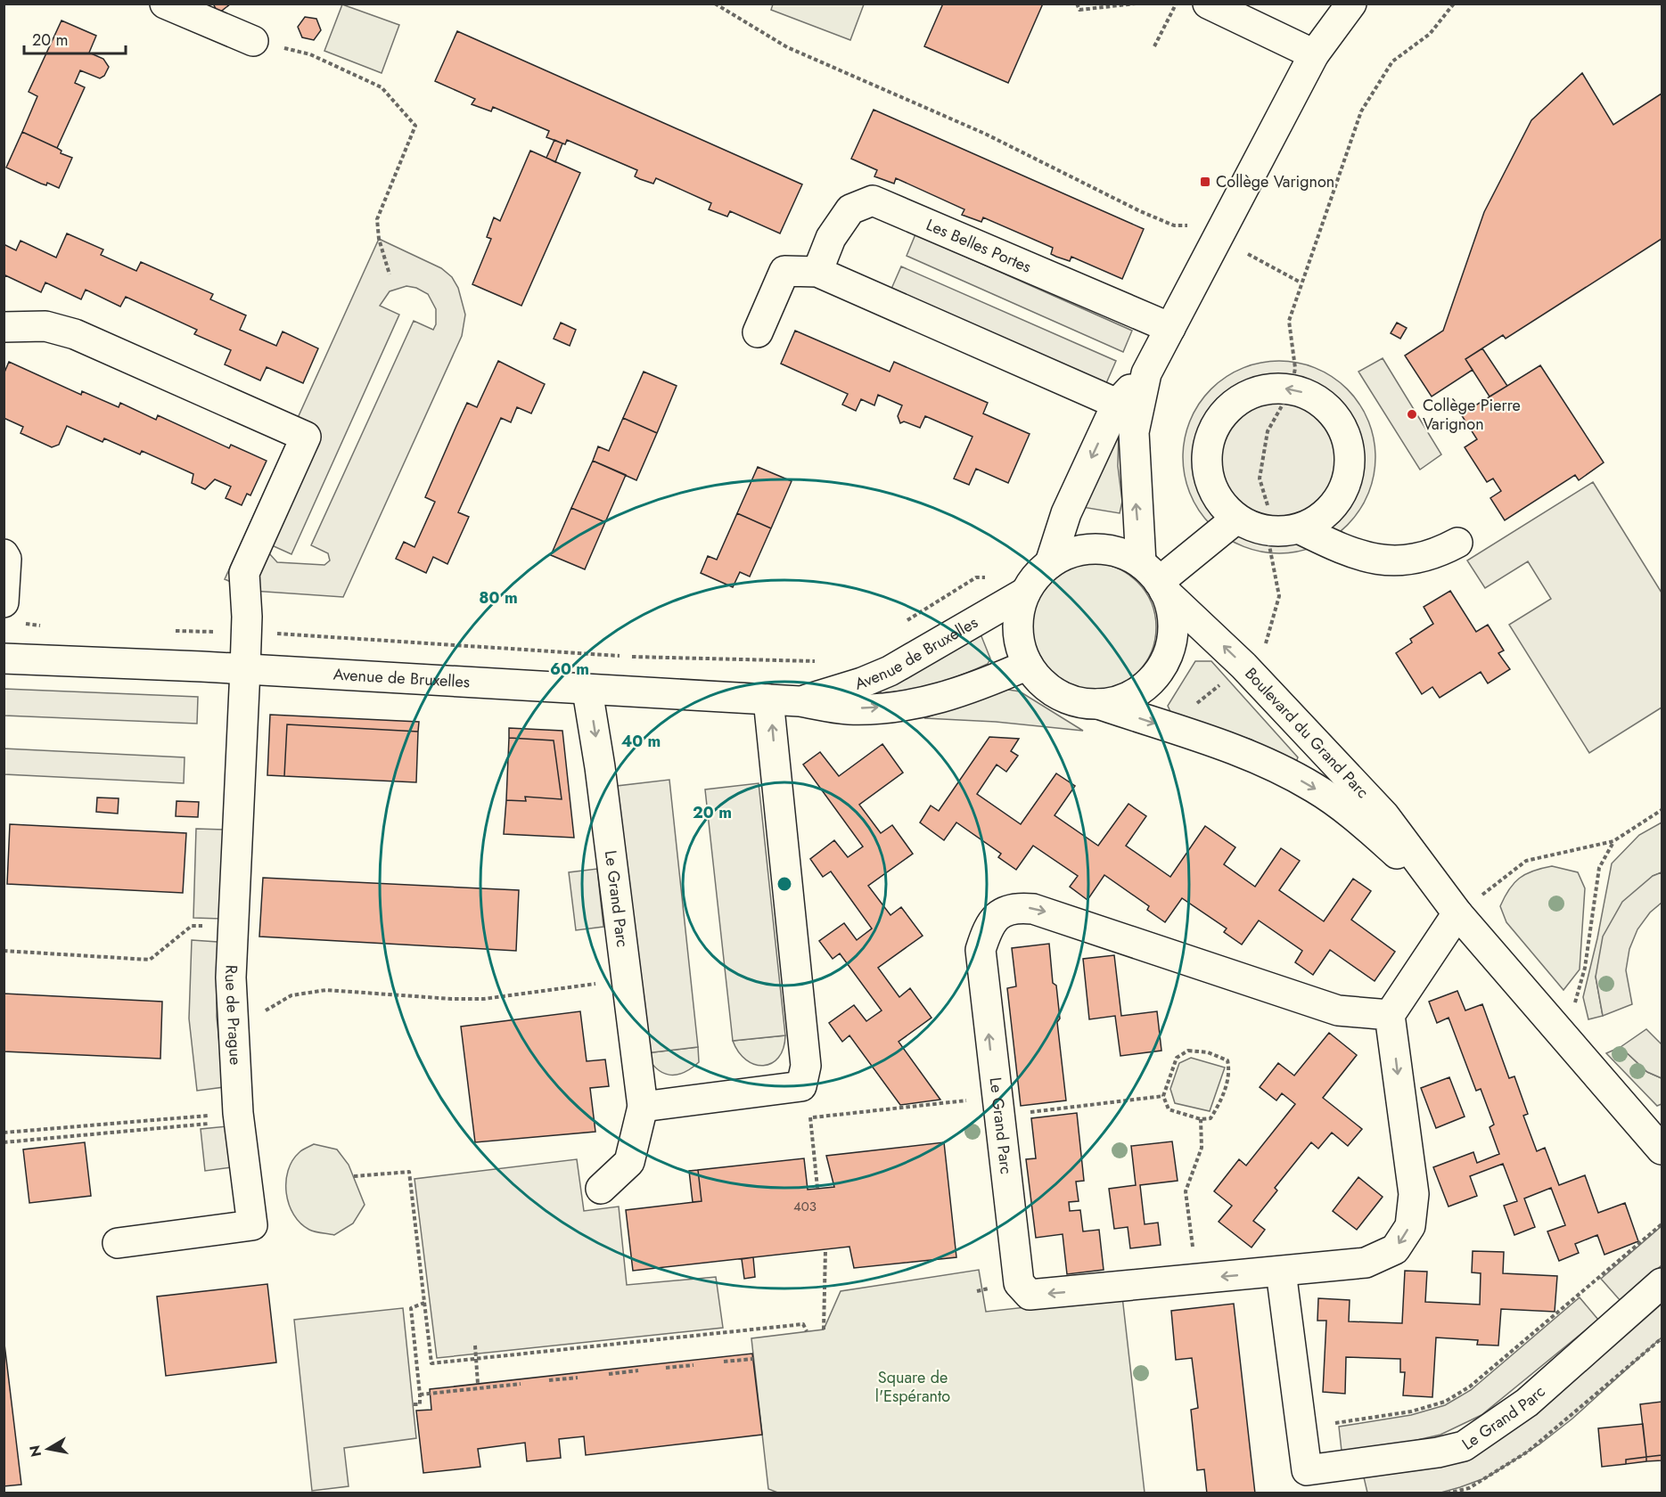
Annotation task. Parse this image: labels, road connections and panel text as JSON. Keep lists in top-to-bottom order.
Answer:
{
  "streets": {
    "street": [
      "Les Belles Portes",
      "Avenue de Bruxelles",
      "Boulevard du Grand Parc",
      "Le Grand Parc",
      "Rue de Prague"
    ]
  },
  "crossings": [
    ["Avenue de Bruxelles", "Boulevard du Grand Parc"],
    ["Avenue de Bruxelles", "Le Grand Parc"],
    ["Avenue de Bruxelles", "Rue de Prague"]
  ],
  "parks": ["Square de l'Espéranto"],
  "places": {
    "transit": ["Collège Varignon"],
    "other": ["Collège Pierre Varignon"]
  },
  "house_numbers": ["403"],
  "scale_bar": "20 m",
  "north": "left",
  "rings": [
    "80 m",
    "60 m",
    "40 m",
    "20 m"
  ]
}
